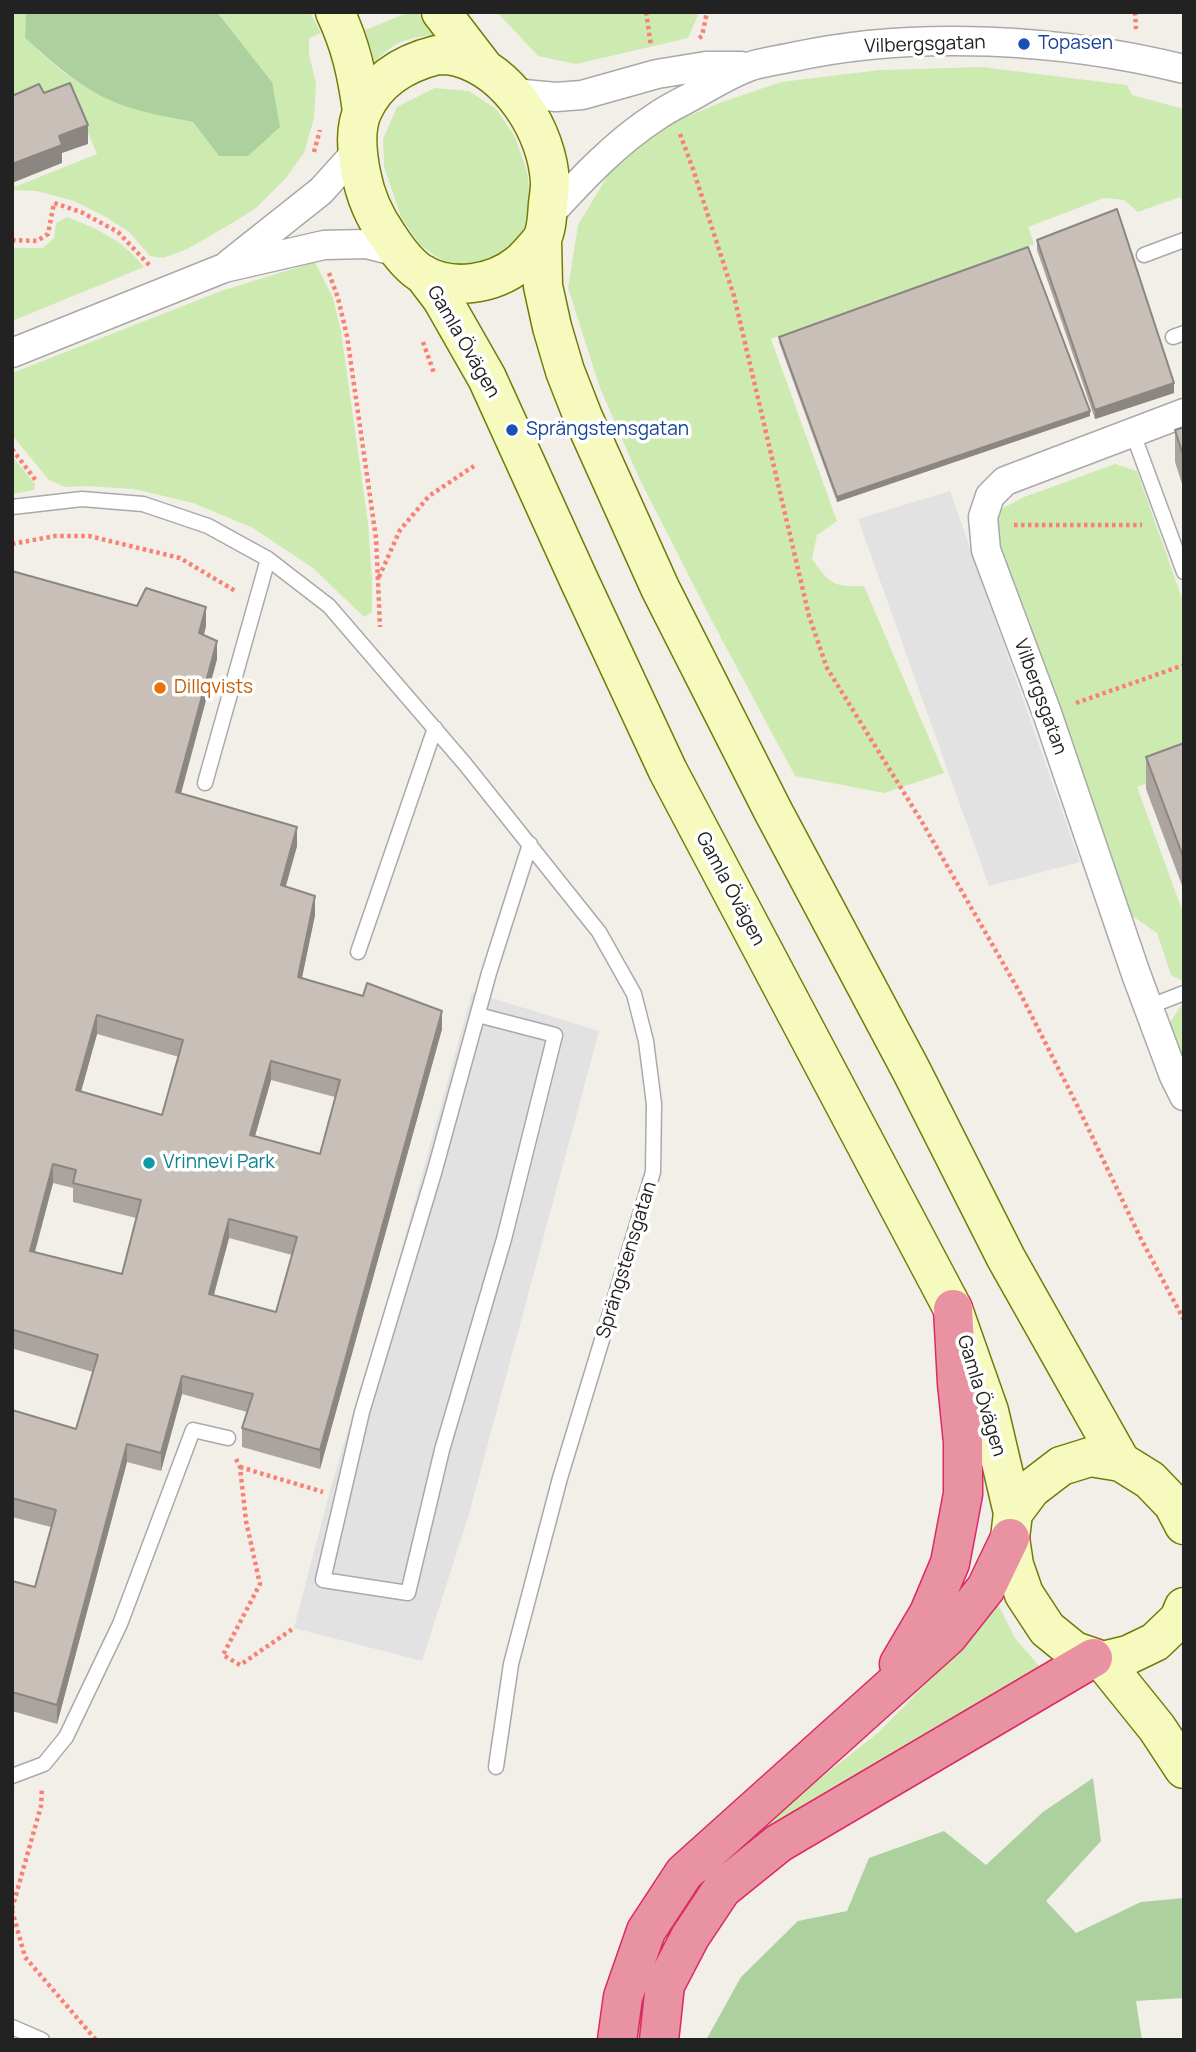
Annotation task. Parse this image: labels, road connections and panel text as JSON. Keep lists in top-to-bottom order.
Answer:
{
  "streets": {
    "main road": ["Gamla Övägen"],
    "street": ["Vilbergsgatan"],
    "lane": ["Sprängstensgatan"]
  },
  "crossings": [
    ["Vilbergsgatan", "Gamla Övägen"]
  ],
  "places": [
    "Topasen",
    "Sprängstensgatan",
    "Dillqvists",
    "Vrinnevi Park"
  ]
}
